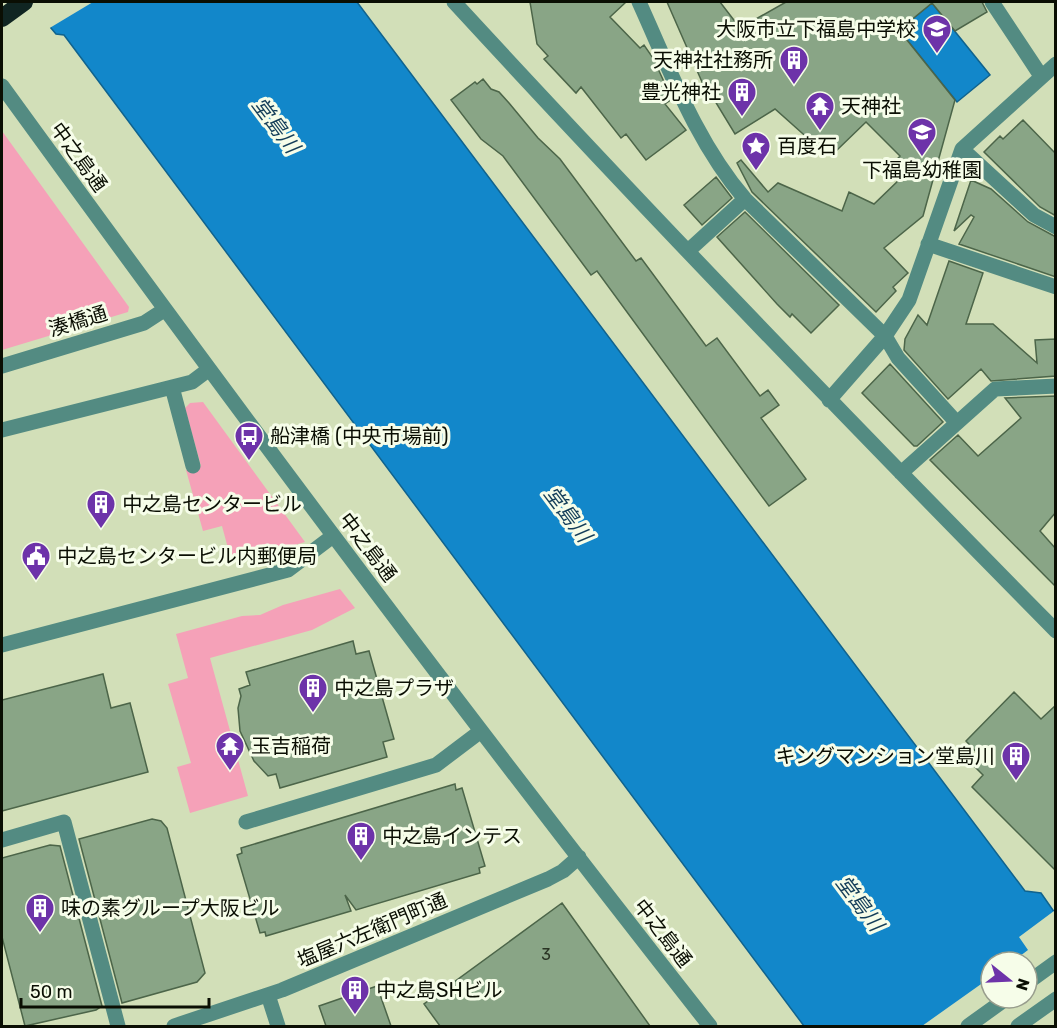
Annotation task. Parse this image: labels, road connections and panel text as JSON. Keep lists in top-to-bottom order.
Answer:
{
  "streets": {
    "street": ["中之島通", "湊橋通", "塩屋六左衛門町通"]
  },
  "crossings": [
    ["中之島通", "湊橋通"],
    ["中之島通", "塩屋六左衛門町通"]
  ],
  "water": ["堂島川"],
  "places": {
    "school or university": ["大阪市立下福島中学校", "下福島幼稚園"],
    "building": [
      "天神社社務所",
      "豊光神社",
      "中之島センタービル",
      "中之島プラザ",
      "キングマンション堂島川",
      "中之島インテス",
      "味の素グループ大阪ビル",
      "中之島SHビル"
    ],
    "temple": ["天神社", "玉吉稲荷"],
    "place": ["百度石"],
    "bus stop": ["船津橋 (中央市場前)"],
    "public building": ["中之島センタービル内郵便局"]
  },
  "house_numbers": ["3"],
  "scale_bar": "50 m",
  "north": "right"
}
